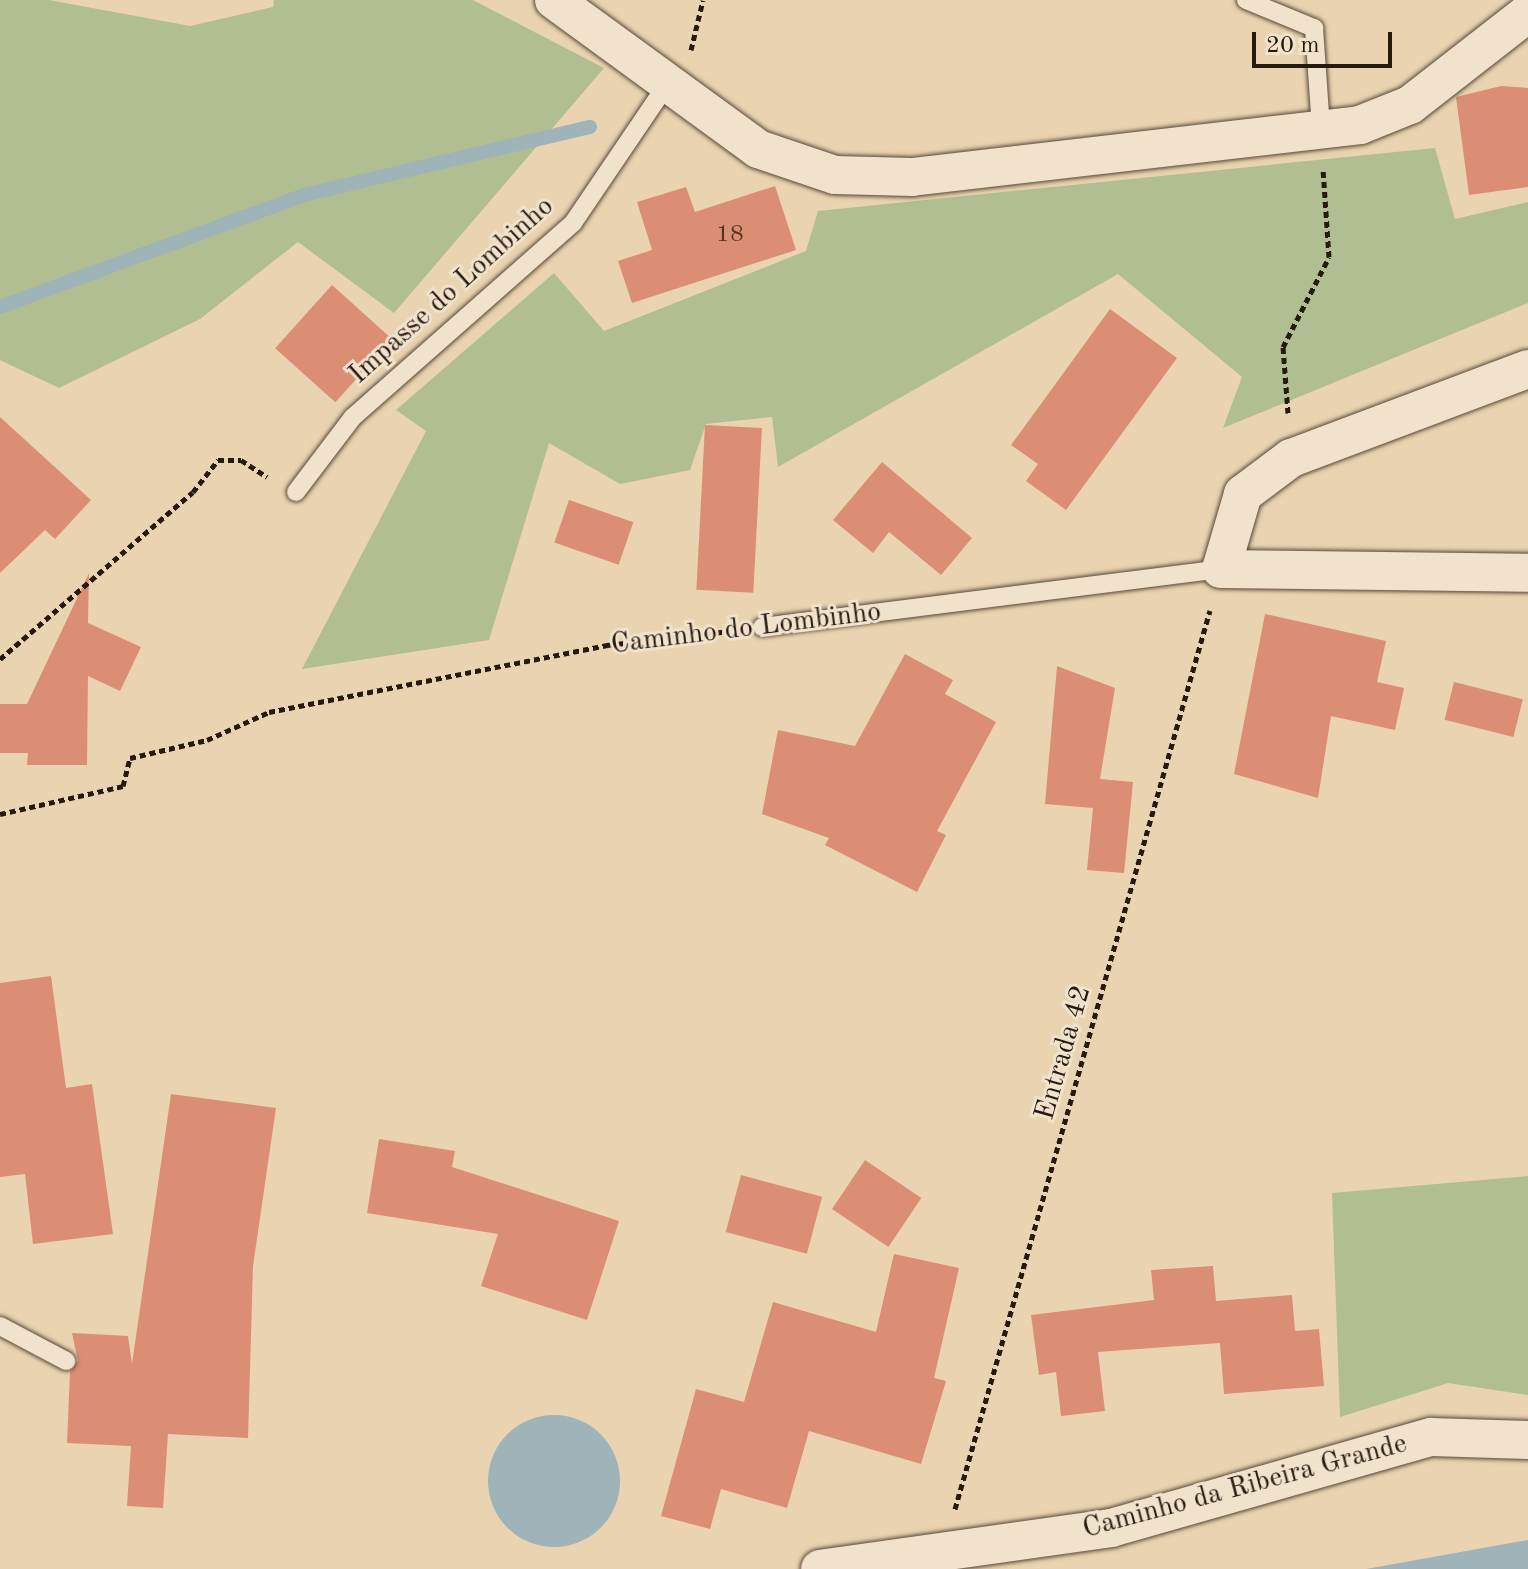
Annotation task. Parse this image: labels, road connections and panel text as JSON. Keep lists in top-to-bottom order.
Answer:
{
  "streets": {
    "street": ["Caminho do Lombinho", "Caminho da Ribeira Grande"],
    "lane": ["Impasse do Lombinho"],
    "path": ["Entrada 42"]
  },
  "crossings": [
    ["Caminho do Lombinho", "Entrada 42"],
    ["Entrada 42", "Caminho da Ribeira Grande"]
  ],
  "house_numbers": ["18"],
  "scale_bar": "20 m"
}
